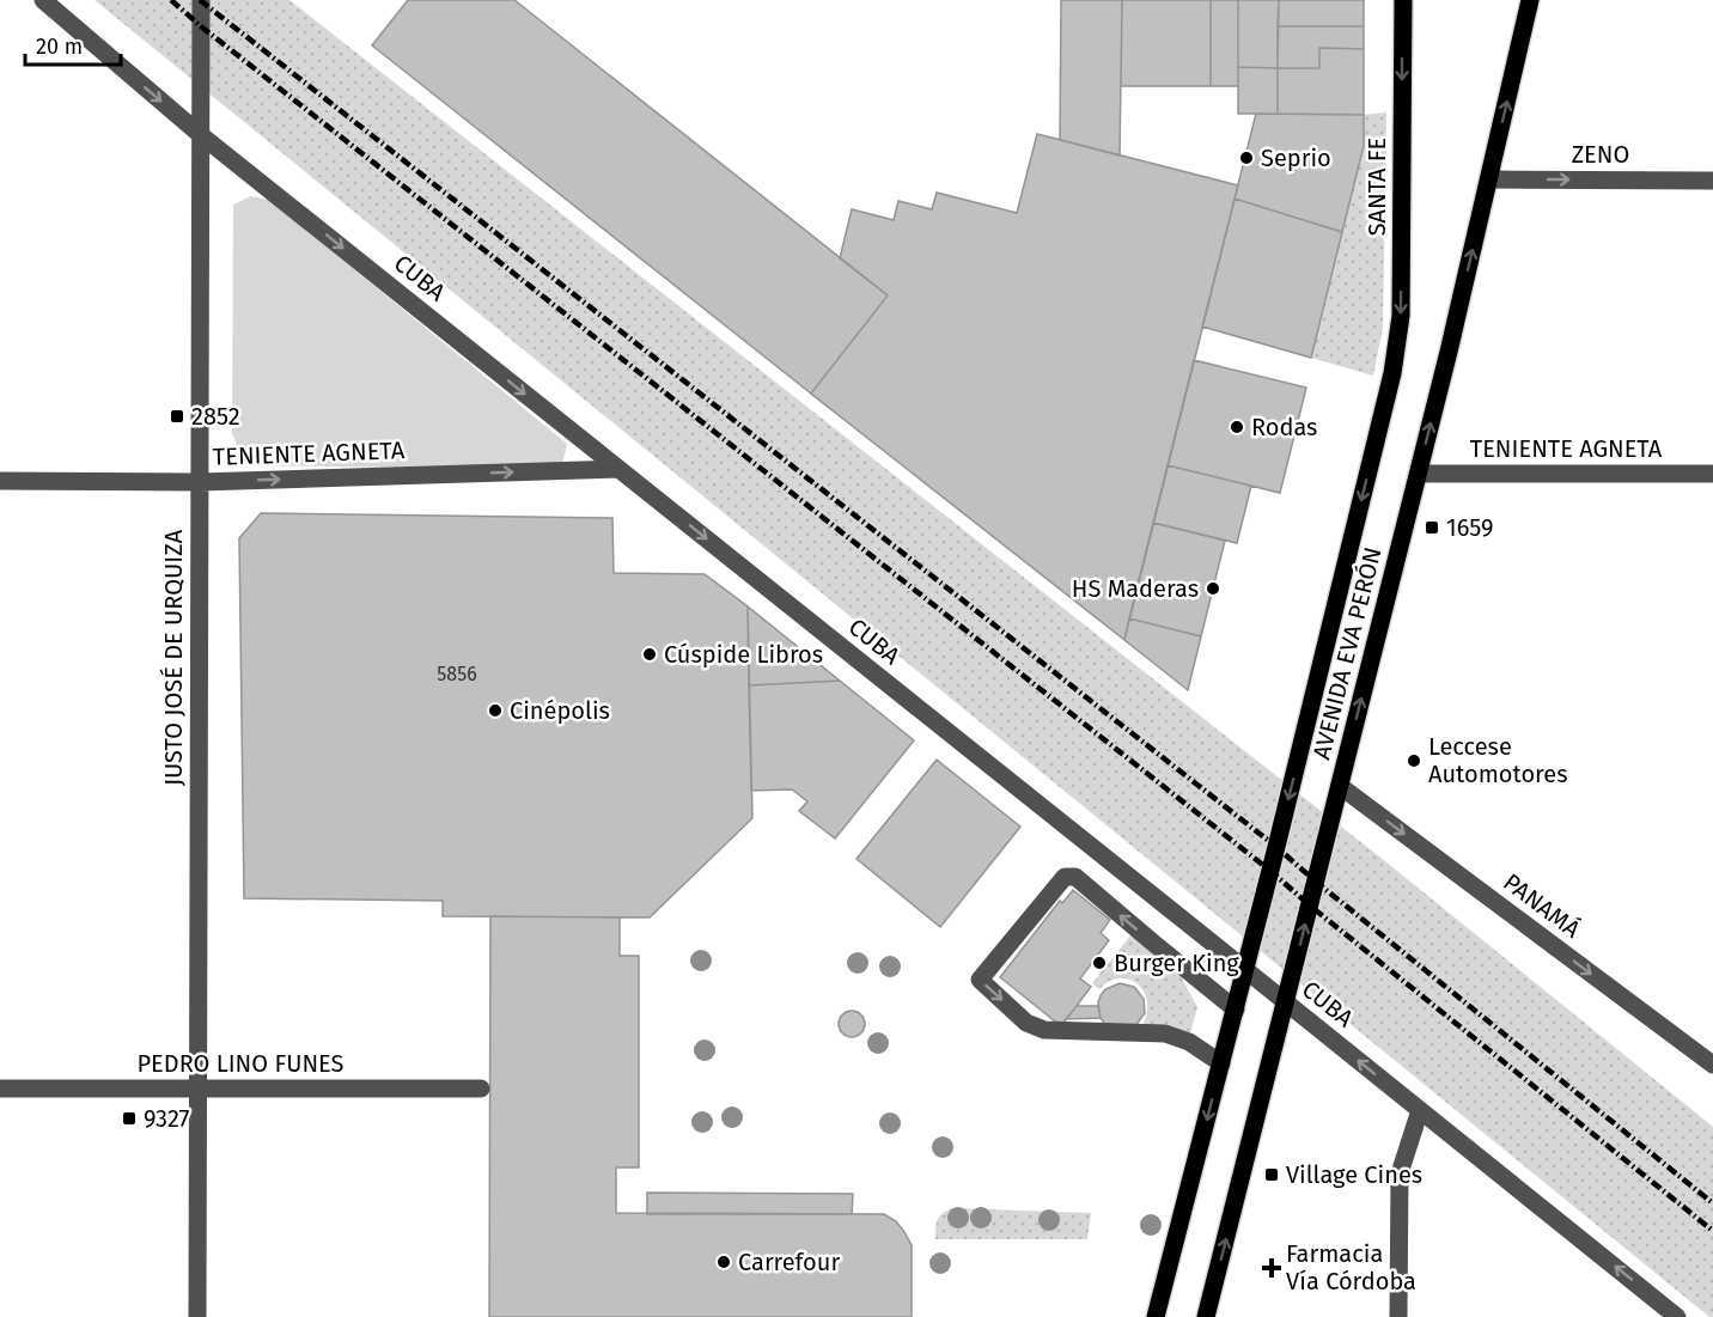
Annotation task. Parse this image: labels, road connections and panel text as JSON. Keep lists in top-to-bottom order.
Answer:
{
  "streets": {
    "main road": ["SANTA FE", "AVENIDA EVA PERÓN"],
    "street": [
      "ZENO",
      "CUBA",
      "TENIENTE AGNETA",
      "JUSTO JOSÉ DE URQUIZA",
      "PANAMÁ",
      "PEDRO LINO FUNES"
    ]
  },
  "crossings": [
    ["ZENO", "AVENIDA EVA PERÓN"],
    ["SANTA FE", "AVENIDA EVA PERÓN"],
    ["CUBA", "TENIENTE AGNETA"],
    ["CUBA", "AVENIDA EVA PERÓN"],
    ["CUBA", "JUSTO JOSÉ DE URQUIZA"],
    ["TENIENTE AGNETA", "AVENIDA EVA PERÓN"],
    ["TENIENTE AGNETA", "JUSTO JOSÉ DE URQUIZA"],
    ["AVENIDA EVA PERÓN", "PANAMÁ"],
    ["JUSTO JOSÉ DE URQUIZA", "PEDRO LINO FUNES"]
  ],
  "one_way": [
    "ZENO",
    "SANTA FE",
    "TENIENTE AGNETA",
    "PANAMÁ"
  ],
  "places": {
    "other": [
      "Seprio",
      "Rodas",
      "HS Maderas",
      "Cúspide Libros",
      "Cinépolis",
      "Leccese Automotores",
      "Burger King",
      "Carrefour"
    ],
    "transit": [
      "2852",
      "1659",
      "9327",
      "Village Cines"
    ],
    "health": ["Farmacia Vía Córdoba"]
  },
  "house_numbers": ["5856"],
  "scale_bar": "20 m"
}
